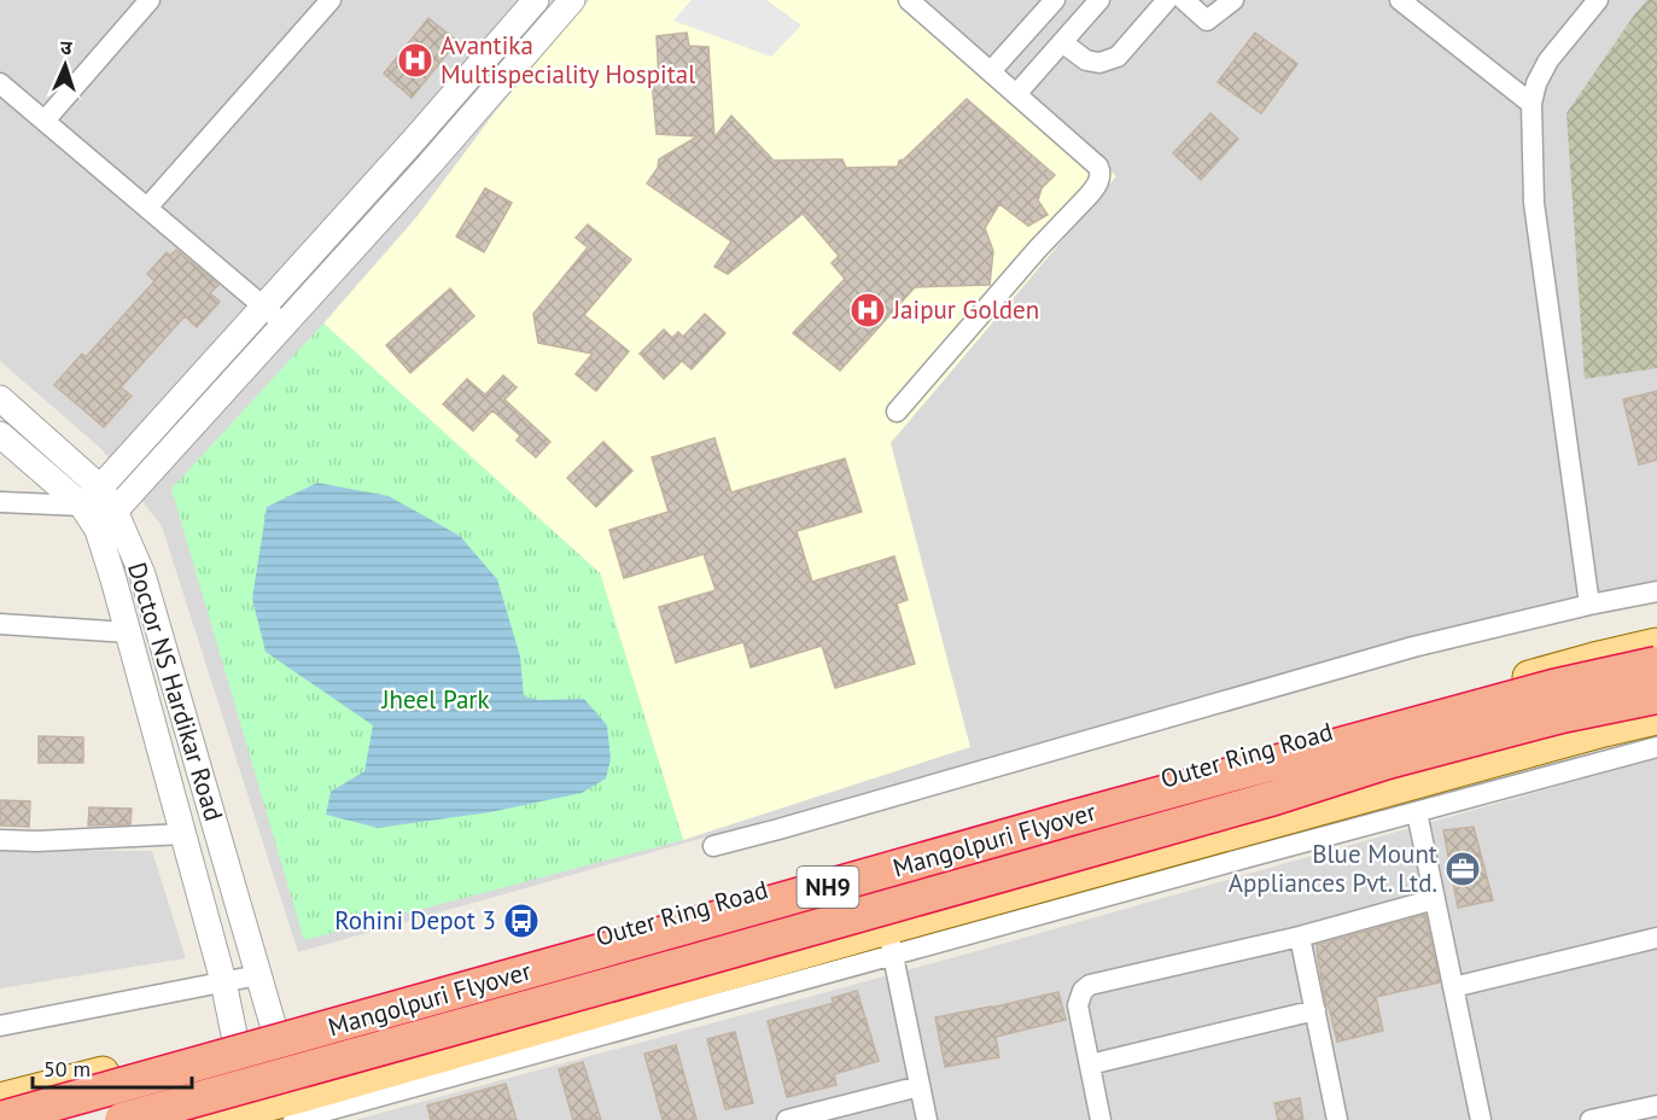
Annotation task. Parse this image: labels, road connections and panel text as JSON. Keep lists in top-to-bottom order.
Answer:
{
  "streets": {
    "highway": ["Mangolpuri Flyover", "NH9"],
    "main road": ["Outer Ring Road"],
    "street": ["Doctor NS Hardikar Road"]
  },
  "crossings": [
    ["Doctor NS Hardikar Road", "Outer Ring Road"]
  ],
  "parks": ["Jheel Park"],
  "places": {
    "hospital": ["Avantika Multispeciality Hospital", "Jaipur Golden"],
    "office": ["Blue Mount Appliances Pvt. Ltd."],
    "bus stop": ["Rohini Depot 3"]
  },
  "scale_bar": "50 m",
  "north": "top"
}
